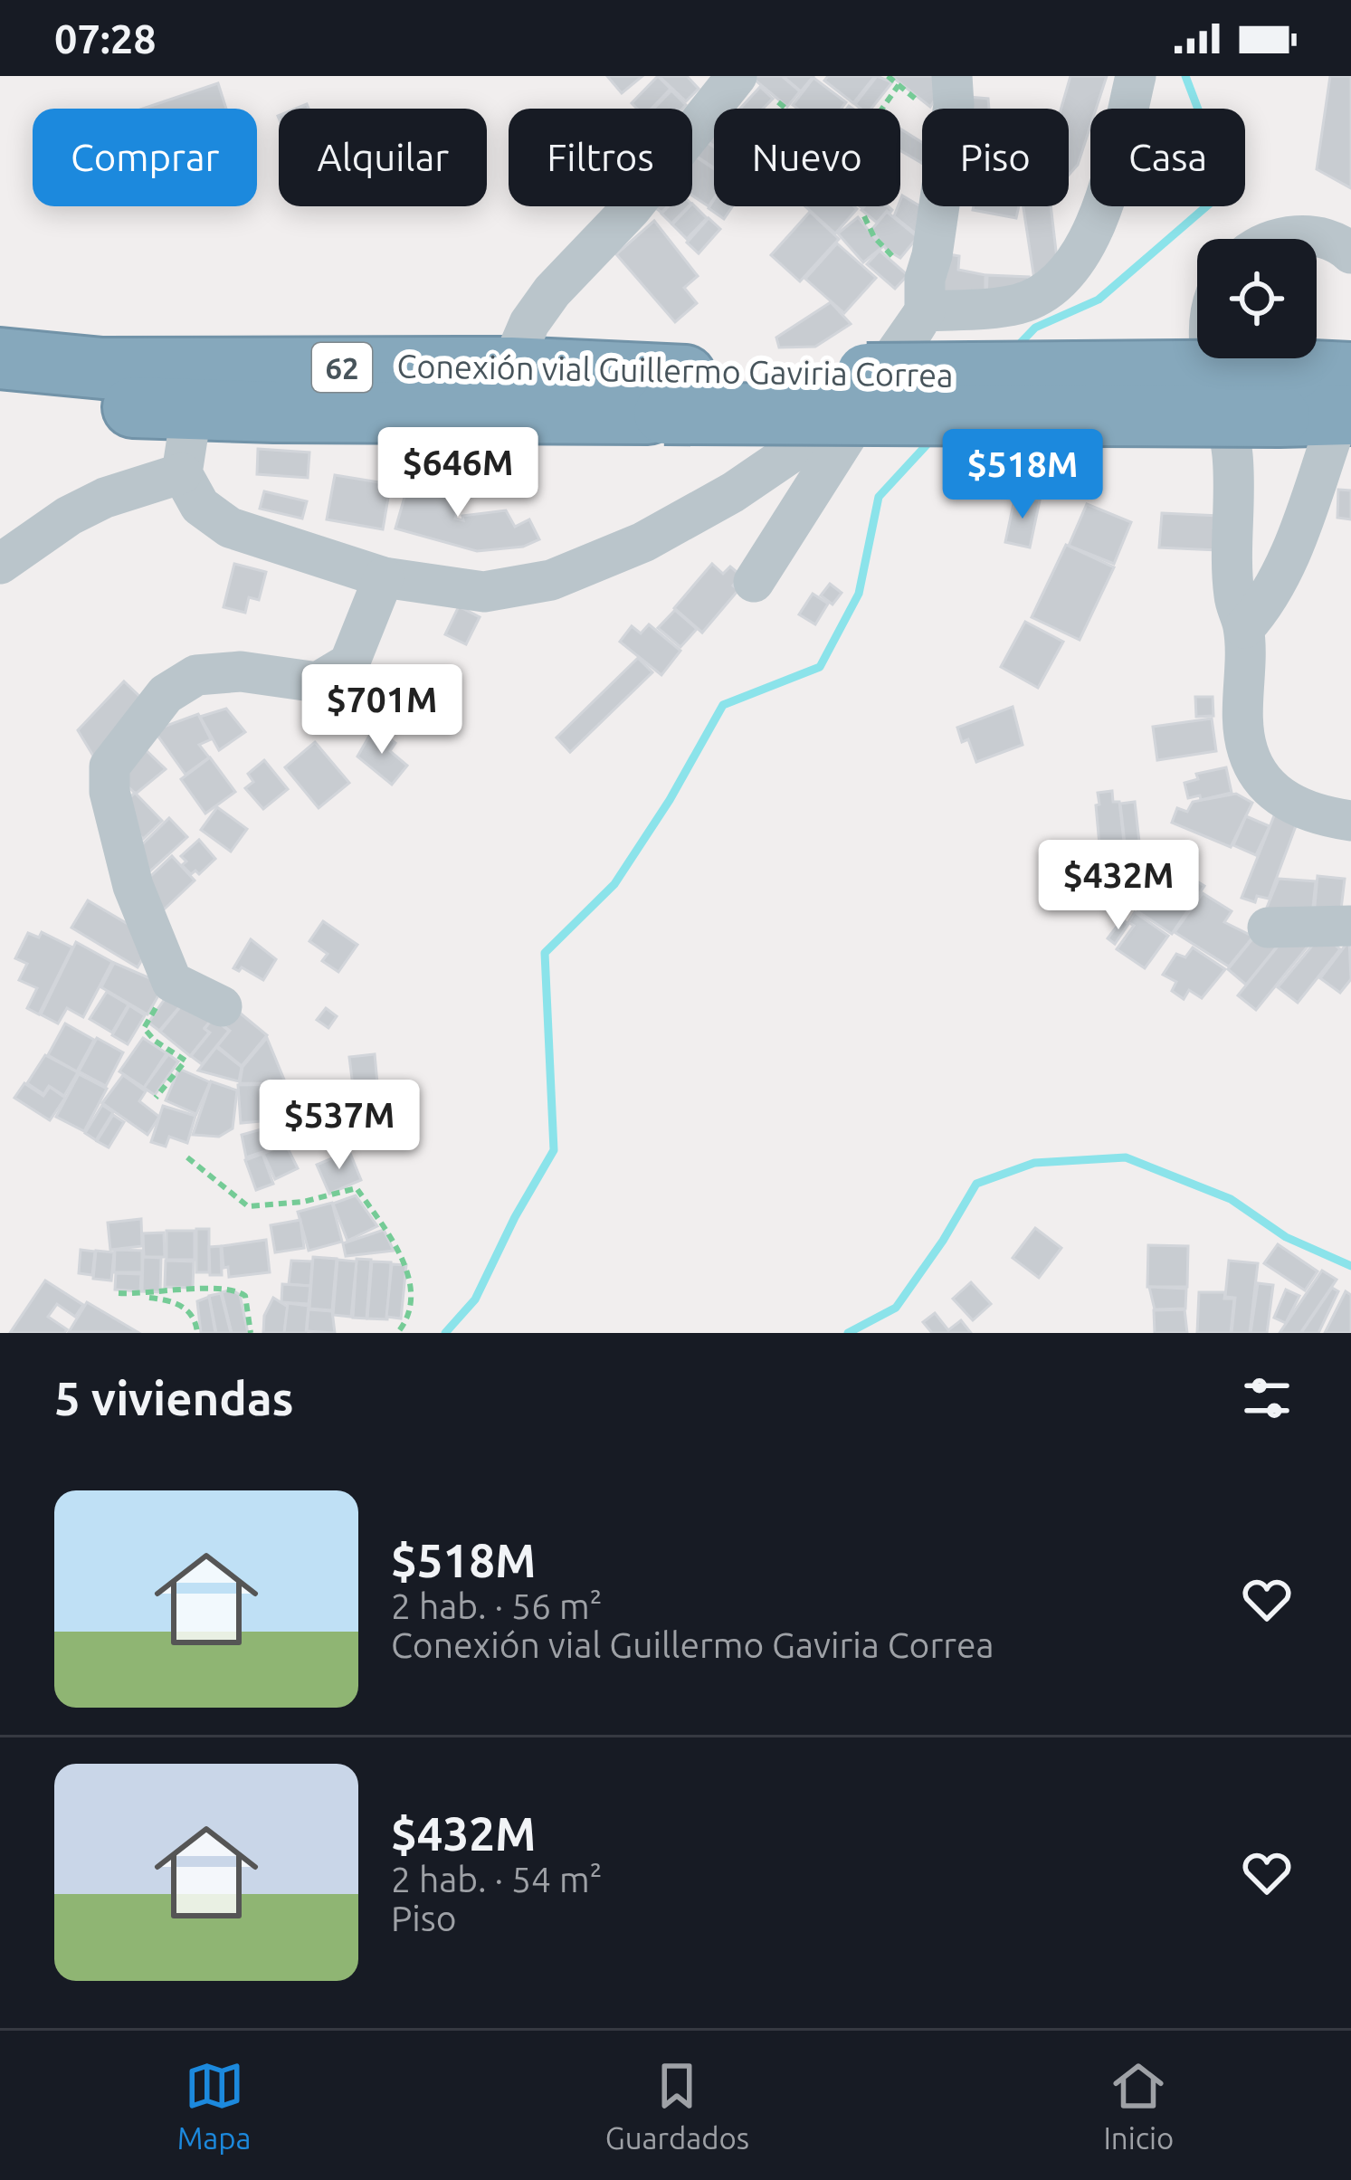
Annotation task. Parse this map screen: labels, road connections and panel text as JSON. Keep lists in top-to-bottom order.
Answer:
{
  "streets": {
    "highway": ["62", "Conexión vial Guillermo Gaviria Correa"]
  },
  "page": {
    "status": "07:28",
    "chip": [
      "Comprar",
      "Alquilar",
      "Filtros",
      "Nuevo",
      "Piso",
      "Casa"
    ],
    "price": [
      "$646M",
      "$518M",
      "$701M",
      "$432M",
      "$537M"
    ],
    "heading": "5 viviendas",
    "list": [
      {
        "name": "$518M",
        "note": "2 hab. · 56 m² · Conexión vial Guillermo Gaviria Correa"
      },
      {
        "name": "$432M",
        "note": "2 hab. · 54 m² · Piso"
      }
    ],
    "tabs": ["Mapa", "Guardados", "Inicio"]
  }
}
